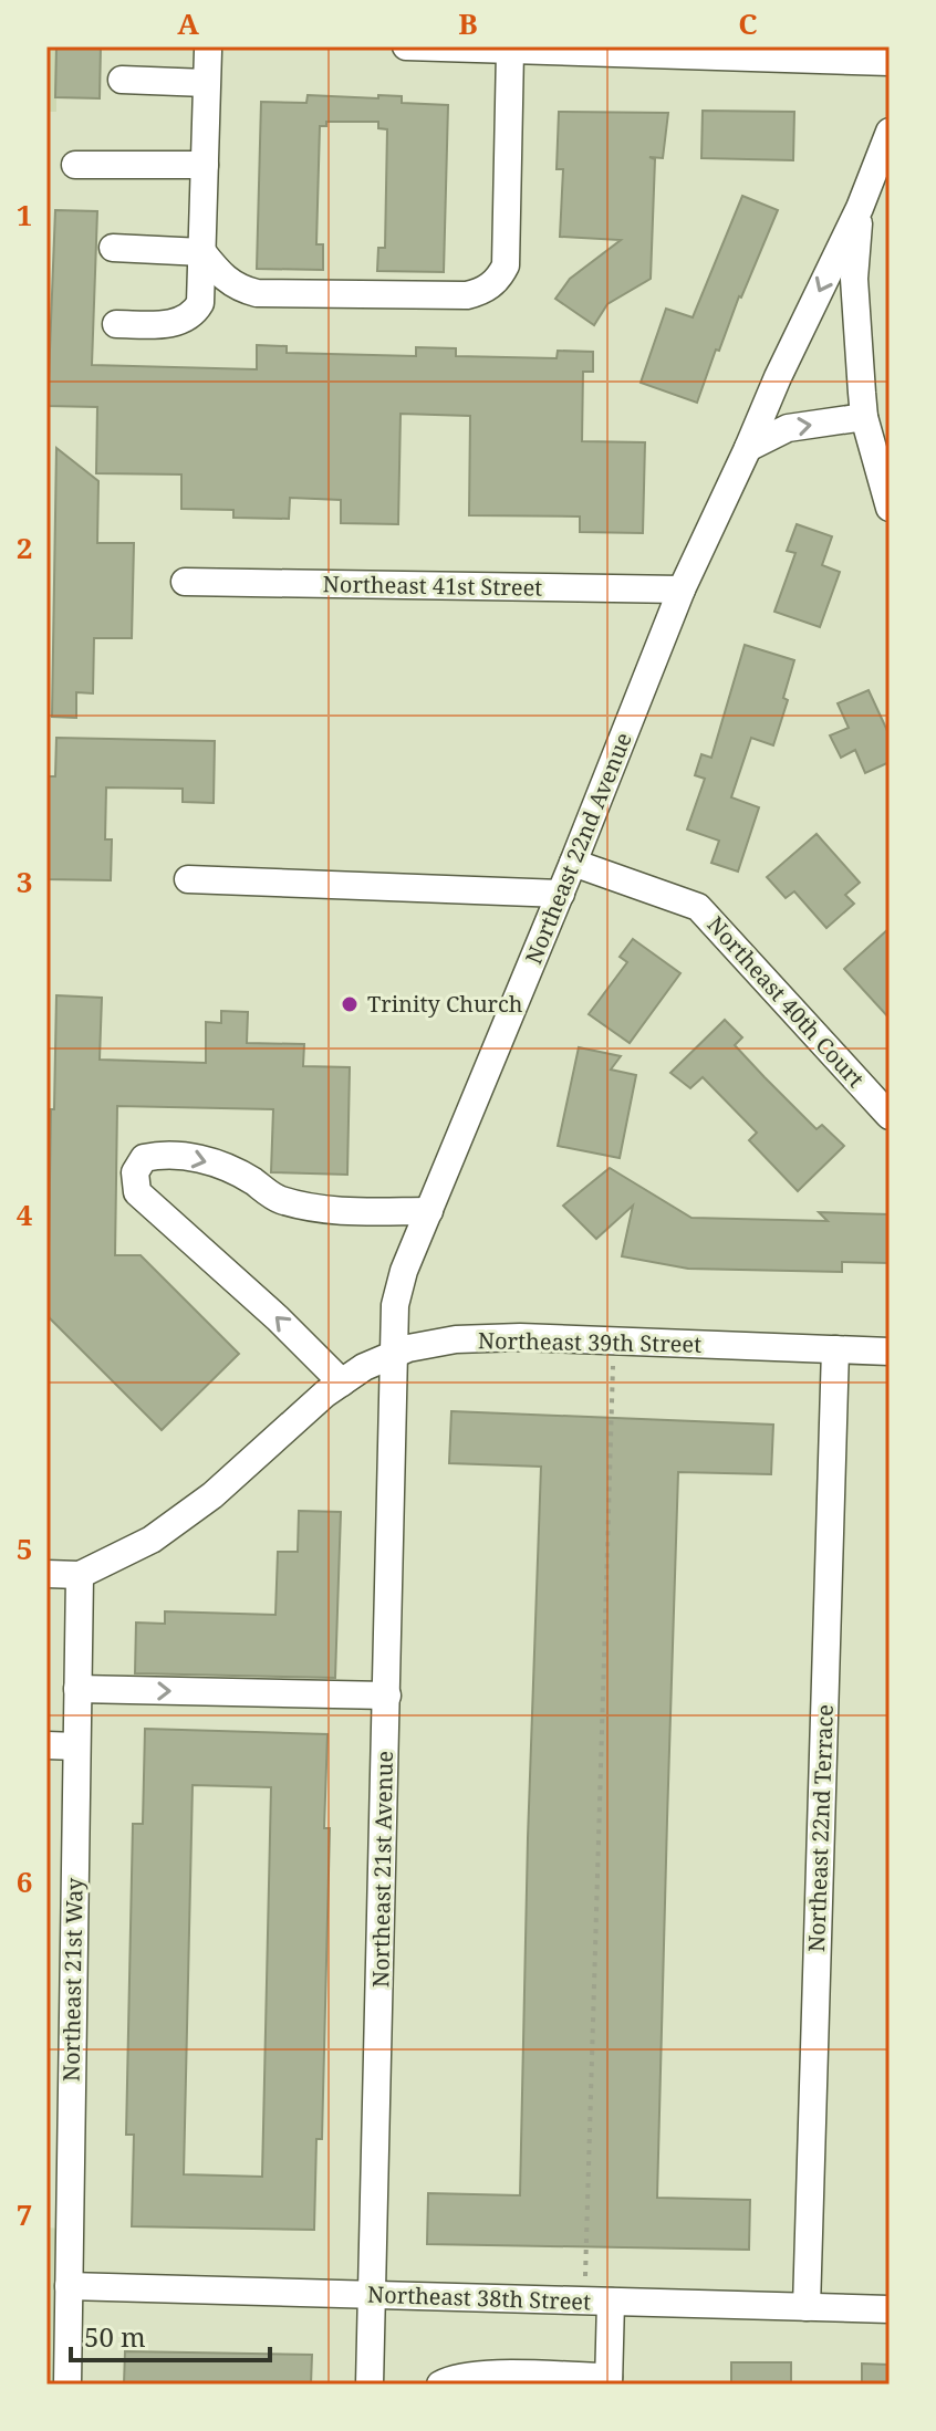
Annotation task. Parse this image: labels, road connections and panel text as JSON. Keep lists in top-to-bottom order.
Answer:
{
  "streets": {
    "street": [
      "Northeast 41st Street",
      "Northeast 22nd Avenue",
      "Northeast 40th Court",
      "Northeast 39th Street",
      "Northeast 22nd Terrace",
      "Northeast 21st Avenue",
      "Northeast 21st Way",
      "Northeast 38th Street"
    ]
  },
  "crossings": [
    ["Northeast 41st Street", "Northeast 22nd Avenue"],
    ["Northeast 22nd Avenue", "Northeast 40th Court"],
    ["Northeast 22nd Avenue", "Northeast 39th Street"],
    ["Northeast 22nd Avenue", "Northeast 21st Avenue"],
    ["Northeast 39th Street", "Northeast 22nd Terrace"],
    ["Northeast 39th Street", "Northeast 21st Avenue"],
    ["Northeast 39th Street", "Northeast 21st Way"],
    ["Northeast 22nd Terrace", "Northeast 38th Street"],
    ["Northeast 21st Avenue", "Northeast 38th Street"],
    ["Northeast 21st Way", "Northeast 38th Street"]
  ],
  "places": ["Trinity Church"],
  "scale_bar": "50 m",
  "grid": {
    "columns": ["A", "B", "C"],
    "rows": [
      "1",
      "2",
      "3",
      "4",
      "5",
      "6",
      "7"
    ]
  }
}
